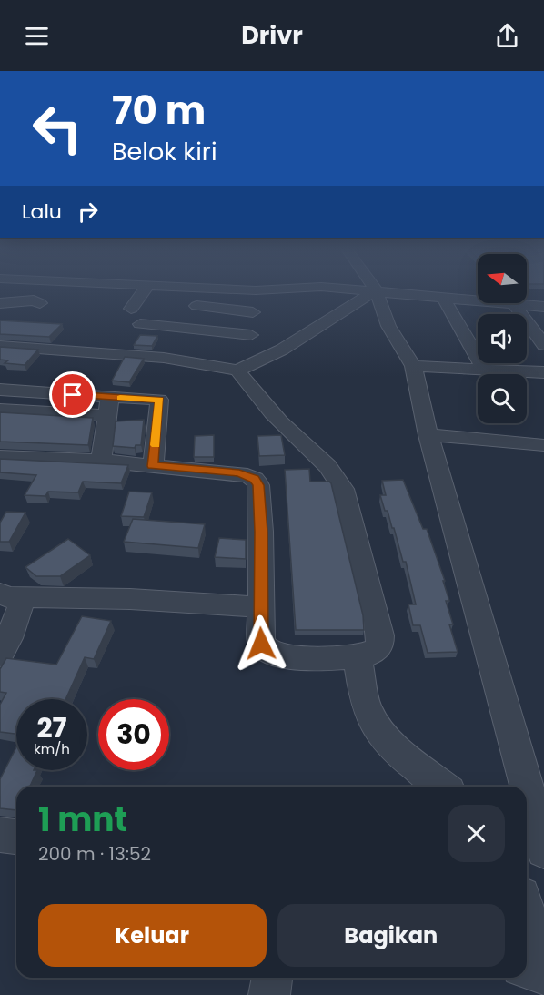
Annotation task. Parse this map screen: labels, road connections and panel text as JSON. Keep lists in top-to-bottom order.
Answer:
{
  "north": "left",
  "page": {
    "header": "Drivr",
    "turn": ["70 m", "Belok kiri"],
    "then": "Lalu",
    "speed": "27 km/h",
    "limit": "30",
    "heading": ["1 mnt", "200 m · 13:52"],
    "buttons": ["Keluar", "Bagikan"]
  }
}
